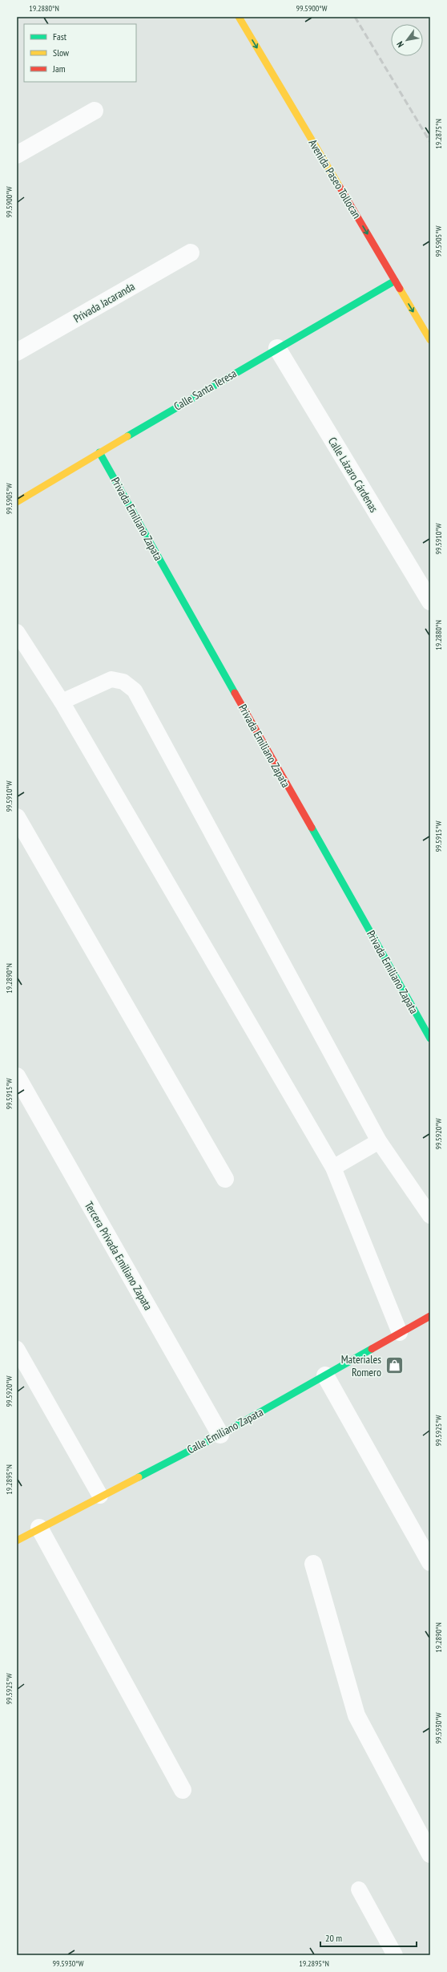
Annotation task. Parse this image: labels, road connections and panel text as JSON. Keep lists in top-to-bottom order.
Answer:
{
  "streets": {
    "street": [
      "Avenida Paseo Tollocan",
      "Privada Jacaranda",
      "Calle Santa Teresa",
      "Calle Lázaro Cárdenas",
      "Privada Emiliano Zapata",
      "Tercera Privada Emiliano Zapata",
      "Calle Emiliano Zapata"
    ]
  },
  "crossings": [
    ["Avenida Paseo Tollocan", "Calle Santa Teresa"],
    ["Calle Santa Teresa", "Calle Lázaro Cárdenas"],
    ["Calle Santa Teresa", "Privada Emiliano Zapata"],
    ["Tercera Privada Emiliano Zapata", "Calle Emiliano Zapata"]
  ],
  "one_way": ["Avenida Paseo Tollocan"],
  "places": {
    "shop": ["Materiales Romero"]
  },
  "legend": ["Fast", "Slow", "Jam"],
  "scale_bar": "20 m",
  "north": "bottom left",
  "coordinates": [
    "19.2880°N",
    "99.5900°W",
    "19.2875°N",
    "99.5905°W",
    "99.5910°W",
    "99.5915°W",
    "19.2890°N",
    "99.5920°W",
    "99.5925°W",
    "19.2895°N",
    "99.5930°W"
  ]
}
